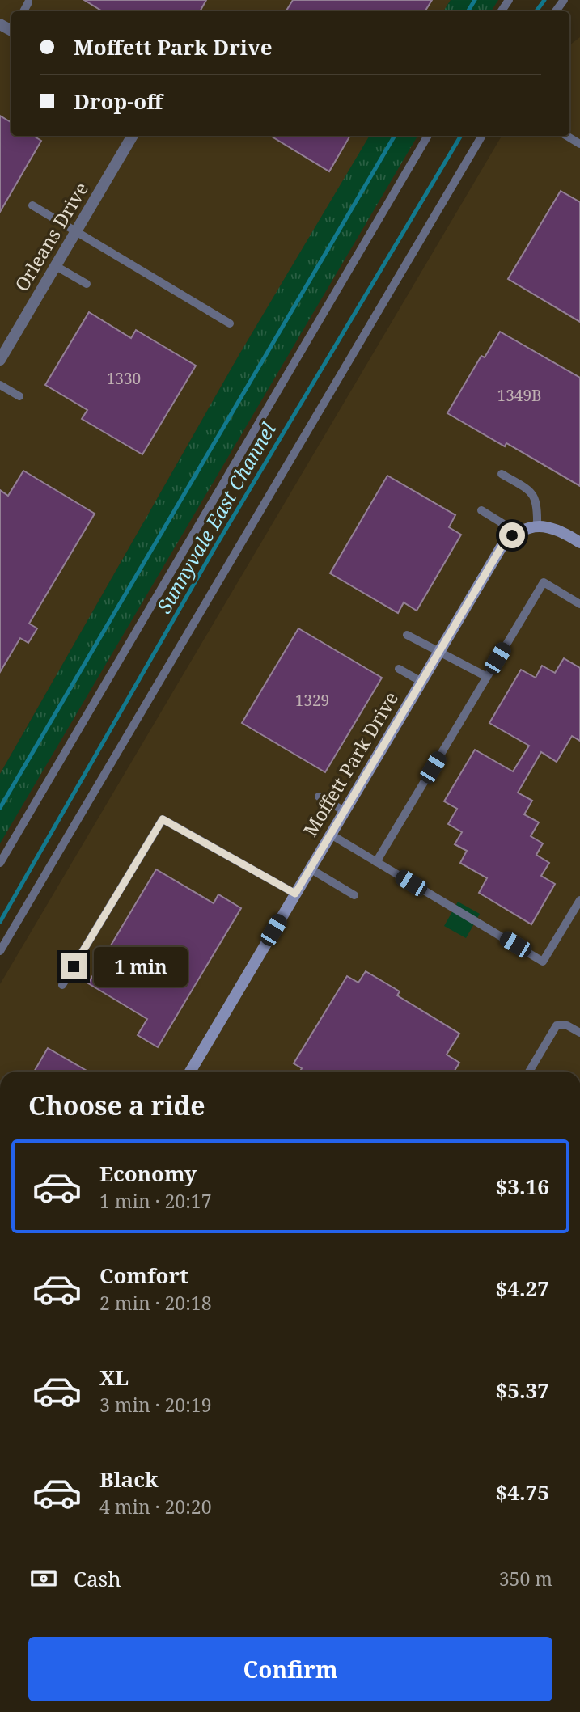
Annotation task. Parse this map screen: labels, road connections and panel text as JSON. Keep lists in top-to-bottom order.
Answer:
{
  "streets": {
    "street": ["Orleans Drive", "Moffett Park Drive"]
  },
  "water": ["Sunnyvale East Channel"],
  "house_numbers": ["1330", "1349B", "1329"],
  "page": {
    "banner": ["Moffett Park Drive", "Drop-off"],
    "bubble": "1 min",
    "heading": "Choose a ride",
    "list": [
      {
        "name": "Economy",
        "note": "1 min · 20:17",
        "value": "$3.16"
      },
      {
        "name": "Comfort",
        "note": "2 min · 20:18",
        "value": "$4.27"
      },
      {
        "name": "XL",
        "note": "3 min · 20:19",
        "value": "$5.37"
      },
      {
        "name": "Black",
        "note": "4 min · 20:20",
        "value": "$4.75"
      }
    ],
    "pay": ["Cash", "350 m"],
    "buttons": "Confirm"
  }
}
